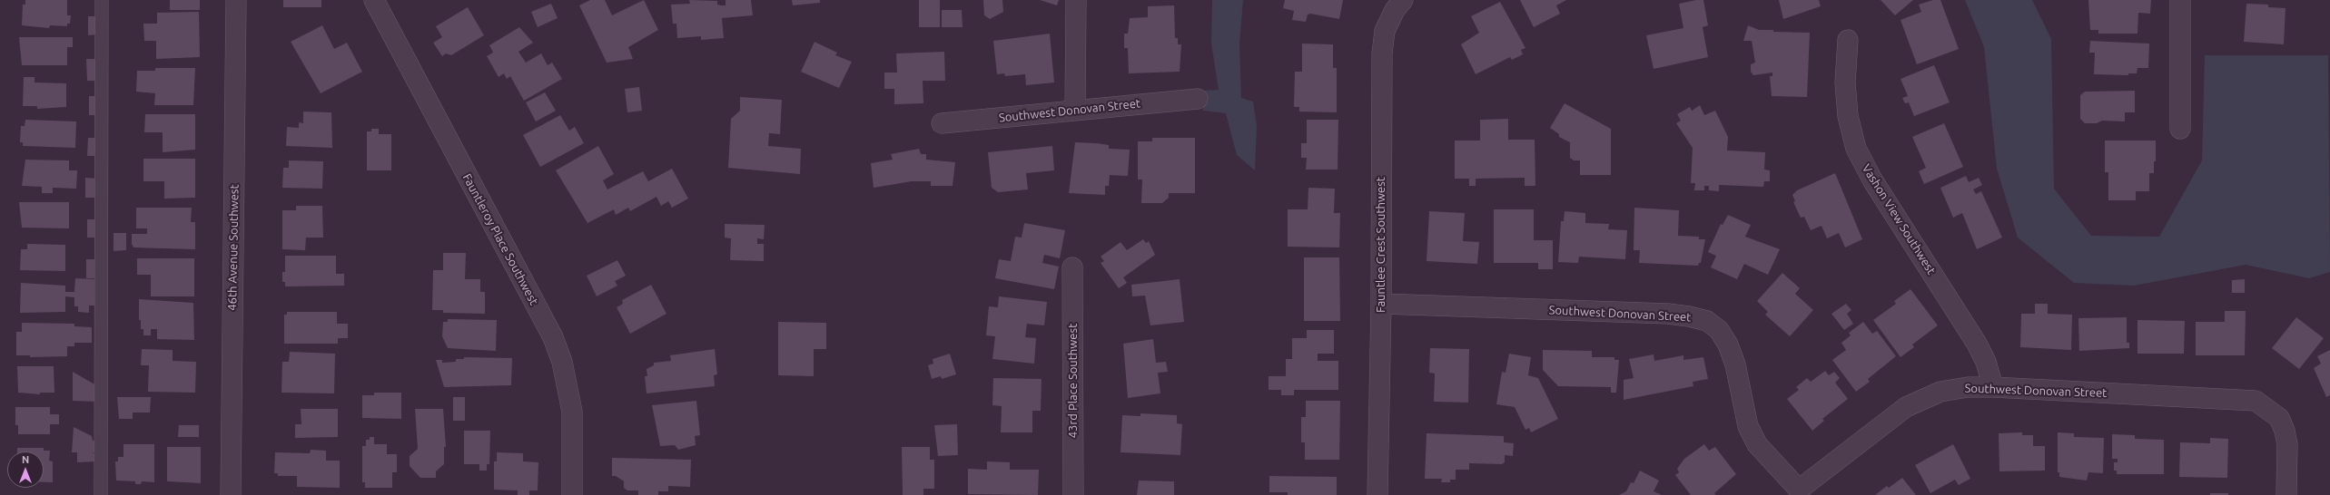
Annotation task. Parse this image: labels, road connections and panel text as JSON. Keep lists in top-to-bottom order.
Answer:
{
  "streets": {
    "street": [
      "Southwest Donovan Street",
      "Vashon View Southwest",
      "Fauntleroy Place Southwest",
      "Fauntlee Crest Southwest",
      "46th Avenue Southwest",
      "43rd Place Southwest"
    ]
  },
  "crossings": [
    ["Southwest Donovan Street", "Vashon View Southwest"],
    ["Southwest Donovan Street", "Fauntlee Crest Southwest"]
  ],
  "north": "top"
}
